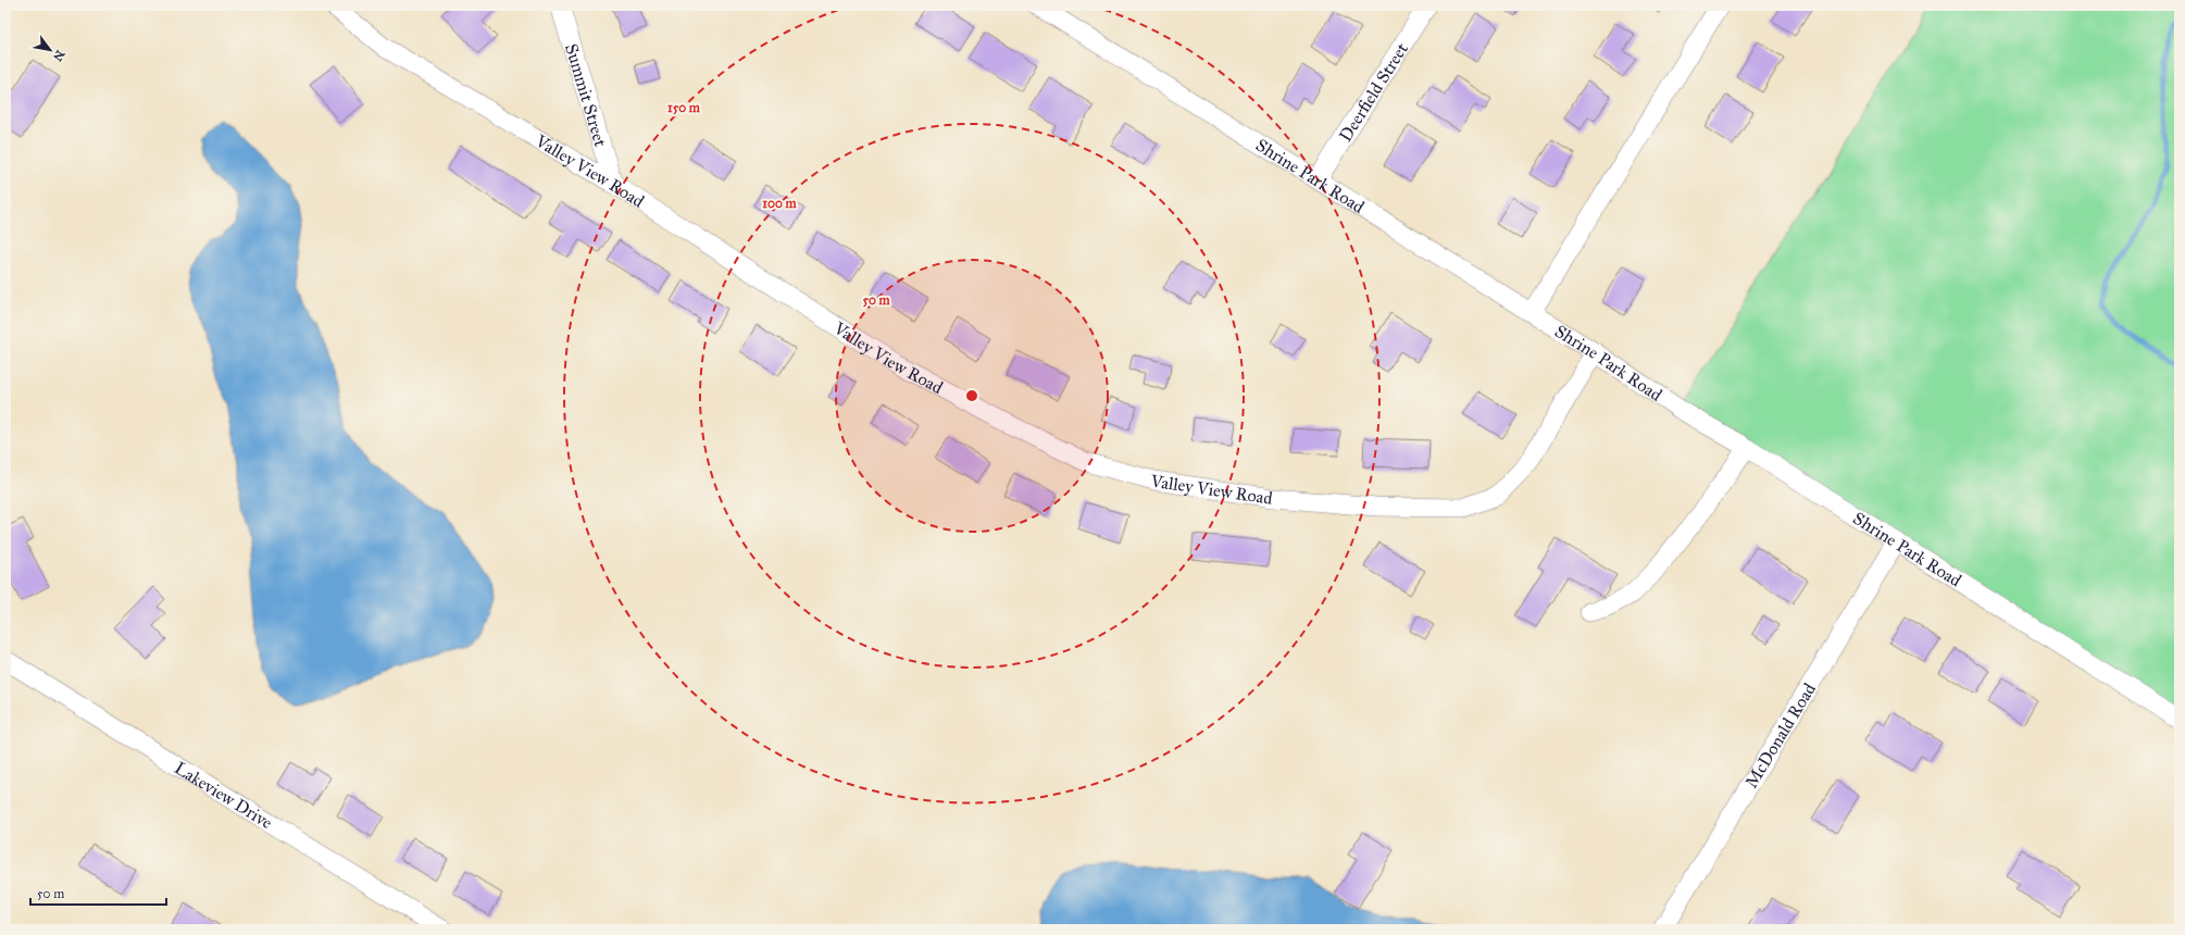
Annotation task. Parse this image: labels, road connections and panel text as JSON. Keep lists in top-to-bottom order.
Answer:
{
  "streets": {
    "street": [
      "Deerfield Street",
      "Summit Street",
      "Valley View Road",
      "Shrine Park Road",
      "McDonald Road",
      "Lakeview Drive"
    ]
  },
  "crossings": [
    ["Deerfield Street", "Shrine Park Road"],
    ["Summit Street", "Valley View Road"],
    ["Valley View Road", "Shrine Park Road"],
    ["Shrine Park Road", "McDonald Road"]
  ],
  "scale_bar": "50 m",
  "north": "bottom right",
  "rings": ["150 m", "100 m", "50 m"]
}
